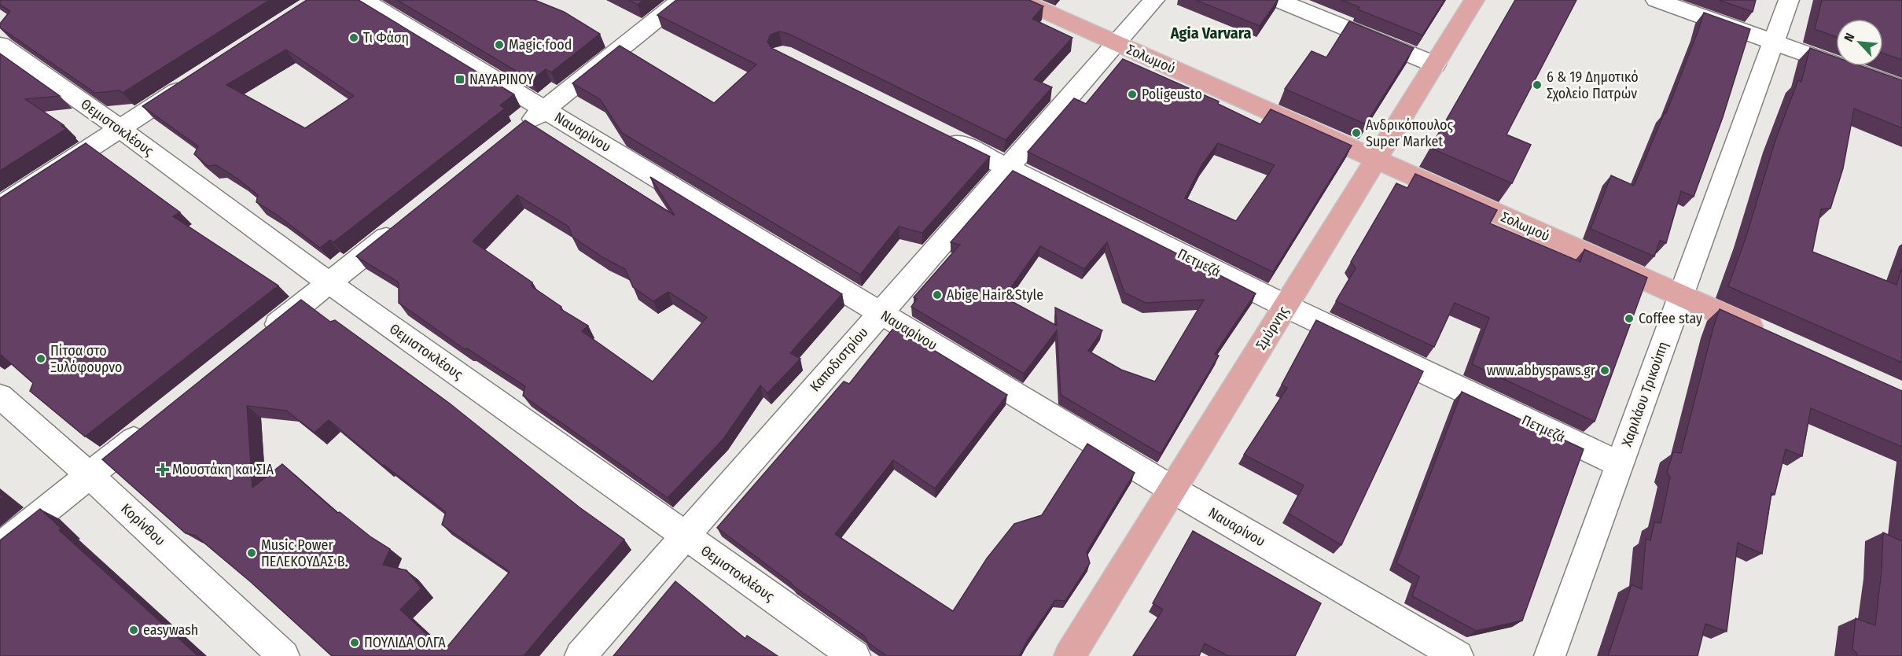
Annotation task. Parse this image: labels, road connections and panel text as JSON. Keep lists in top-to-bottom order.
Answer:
{
  "streets": {
    "main road": ["Σολωμού", "Σμύρνης"],
    "street": [
      "Θεμιστοκλέους",
      "Ναυαρίνου",
      "Πετμεζά",
      "Καποδιστρίου",
      "Χαριλάου Τρικούπη",
      "Κορίνθου"
    ]
  },
  "crossings": [
    ["Σολωμού", "Σμύρνης"],
    ["Σολωμού", "Καποδιστρίου"],
    ["Σολωμού", "Χαριλάου Τρικούπη"],
    ["Θεμιστοκλέους", "Καποδιστρίου"],
    ["Ναυαρίνου", "Σμύρνης"],
    ["Ναυαρίνου", "Καποδιστρίου"],
    ["Πετμεζά", "Σμύρνης"],
    ["Πετμεζά", "Καποδιστρίου"],
    ["Πετμεζά", "Χαριλάου Τρικούπη"]
  ],
  "districts": ["Agia Varvara"],
  "places": {
    "other": [
      "Τι Φάση",
      "Magic food",
      "6 & 19 Δημοτικό Σχολείο Πατρών",
      "Poligeusto",
      "Ανδρικόπουλος Super Market",
      "Abige Hair&Style",
      "Coffee stay",
      "Πίτσα στο Ξυλόφουρνο",
      "www.abbyspaws.gr",
      "Music Power ΠΕΛΕΚΟΥΔΑΣ Β.",
      "easywash",
      "ΠΟΥΛΙΔΑ ΟΛΓΑ"
    ],
    "transit": ["ΝΑΥΑΡΙΝΟΥ"],
    "health": ["Μουστάκη και ΣΙΑ"]
  },
  "north": "top left"
}
